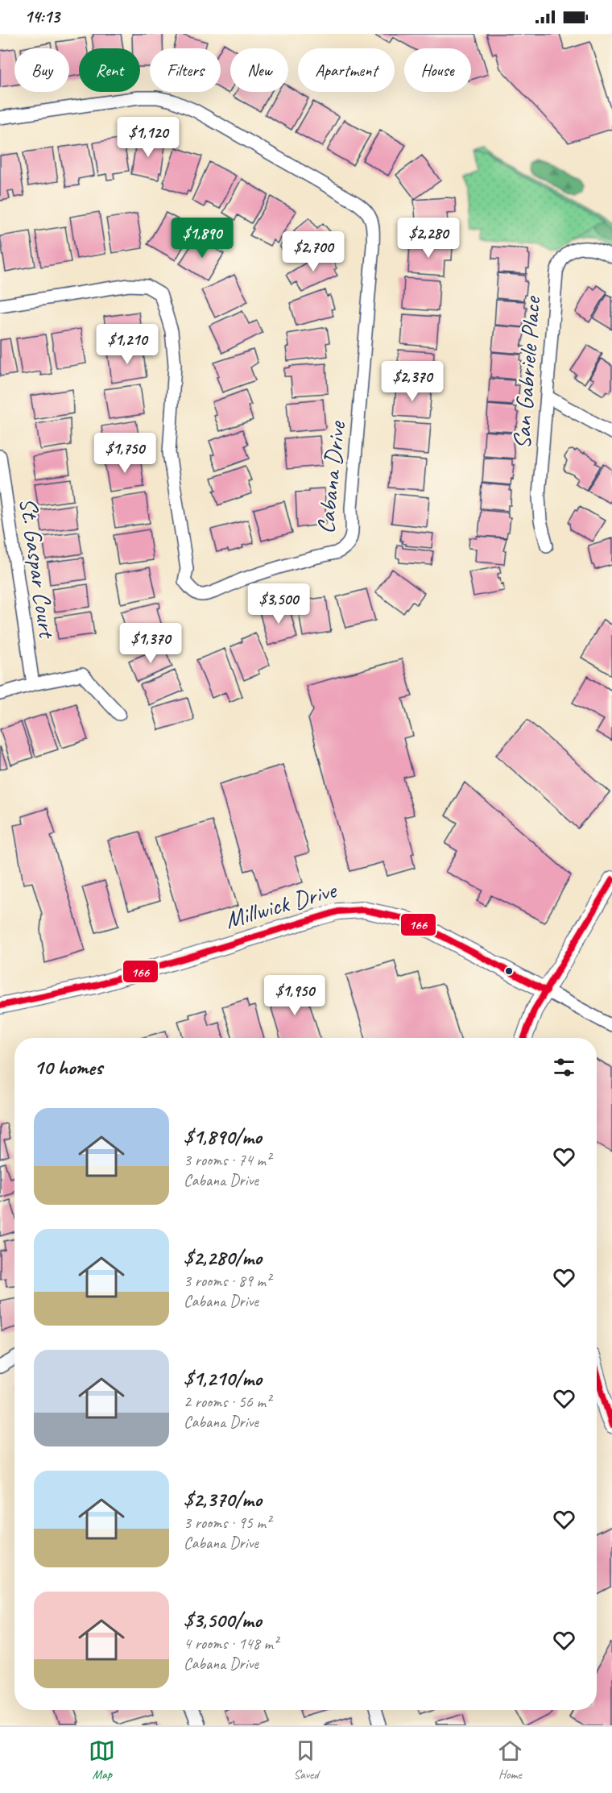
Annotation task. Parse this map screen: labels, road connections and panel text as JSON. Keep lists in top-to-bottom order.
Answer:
{
  "streets": {
    "street": [
      "San Gabriele Place",
      "Cabana Drive",
      "St. Gaspar Court",
      "Millwick Drive"
    ]
  },
  "lines": ["transit line 166"],
  "page": {
    "status": "14:13",
    "chip": [
      "Buy",
      "Rent",
      "Filters",
      "New",
      "Apartment",
      "House"
    ],
    "price": [
      "$1,120",
      "$1,890",
      "$2,280",
      "$2,700",
      "$1,210",
      "$2,370",
      "$1,750",
      "$3,500",
      "$1,370",
      "$1,950"
    ],
    "heading": "10 homes",
    "list": [
      {
        "name": "$1,890/mo",
        "note": "3 rooms · 74 m² · Cabana Drive"
      },
      {
        "name": "$2,280/mo",
        "note": "3 rooms · 89 m² · Cabana Drive"
      },
      {
        "name": "$1,210/mo",
        "note": "2 rooms · 56 m² · Cabana Drive"
      },
      {
        "name": "$2,370/mo",
        "note": "3 rooms · 95 m² · Cabana Drive"
      },
      {
        "name": "$3,500/mo",
        "note": "4 rooms · 148 m² · Cabana Drive"
      }
    ],
    "tabs": ["Map", "Saved", "Home"]
  }
}
